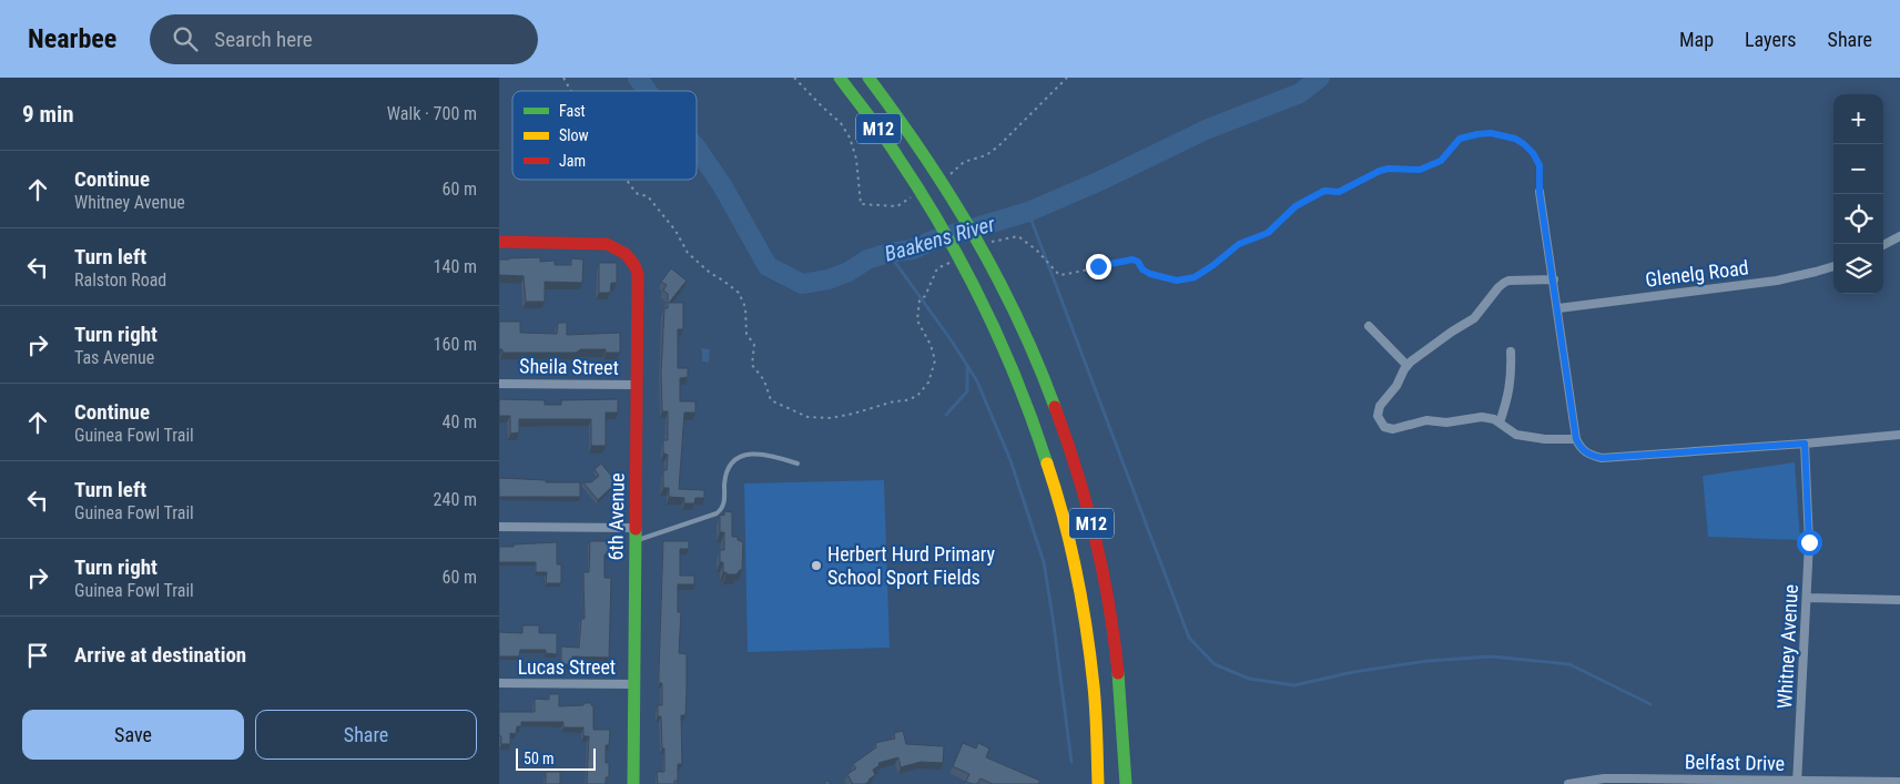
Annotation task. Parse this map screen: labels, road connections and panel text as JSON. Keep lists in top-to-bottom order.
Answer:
{
  "streets": {
    "main road": ["M12", "6th Avenue"],
    "street": [
      "Glenelg Road",
      "Sheila Street",
      "Whitney Avenue",
      "Lucas Street",
      "Belfast Drive"
    ]
  },
  "crossings": [
    ["Sheila Street", "6th Avenue"],
    ["6th Avenue", "Lucas Street"],
    ["Whitney Avenue", "Belfast Drive"]
  ],
  "water": ["Baakens River"],
  "places": ["Herbert Hurd Primary School Sport Fields"],
  "legend": ["Fast", "Slow", "Jam"],
  "scale_bar": "50 m",
  "page": {
    "header": "Nearbee",
    "search": "Search here",
    "nav": ["Map", "Layers", "Share"],
    "heading": ["9 min", "Walk · 700 m"],
    "map_buttons": ["+", "−"],
    "list": [
      ["Continue", "Whitney Avenue", "60 m"],
      ["Turn left", "Ralston Road", "140 m"],
      ["Turn right", "Tas Avenue", "160 m"],
      ["Continue", "Guinea Fowl Trail", "40 m"],
      ["Turn left", "Guinea Fowl Trail", "240 m"],
      ["Turn right", "Guinea Fowl Trail", "60 m"],
      "Arrive at destination"
    ],
    "buttons": ["Save", "Share"],
    "scale": "50 m"
  }
}
